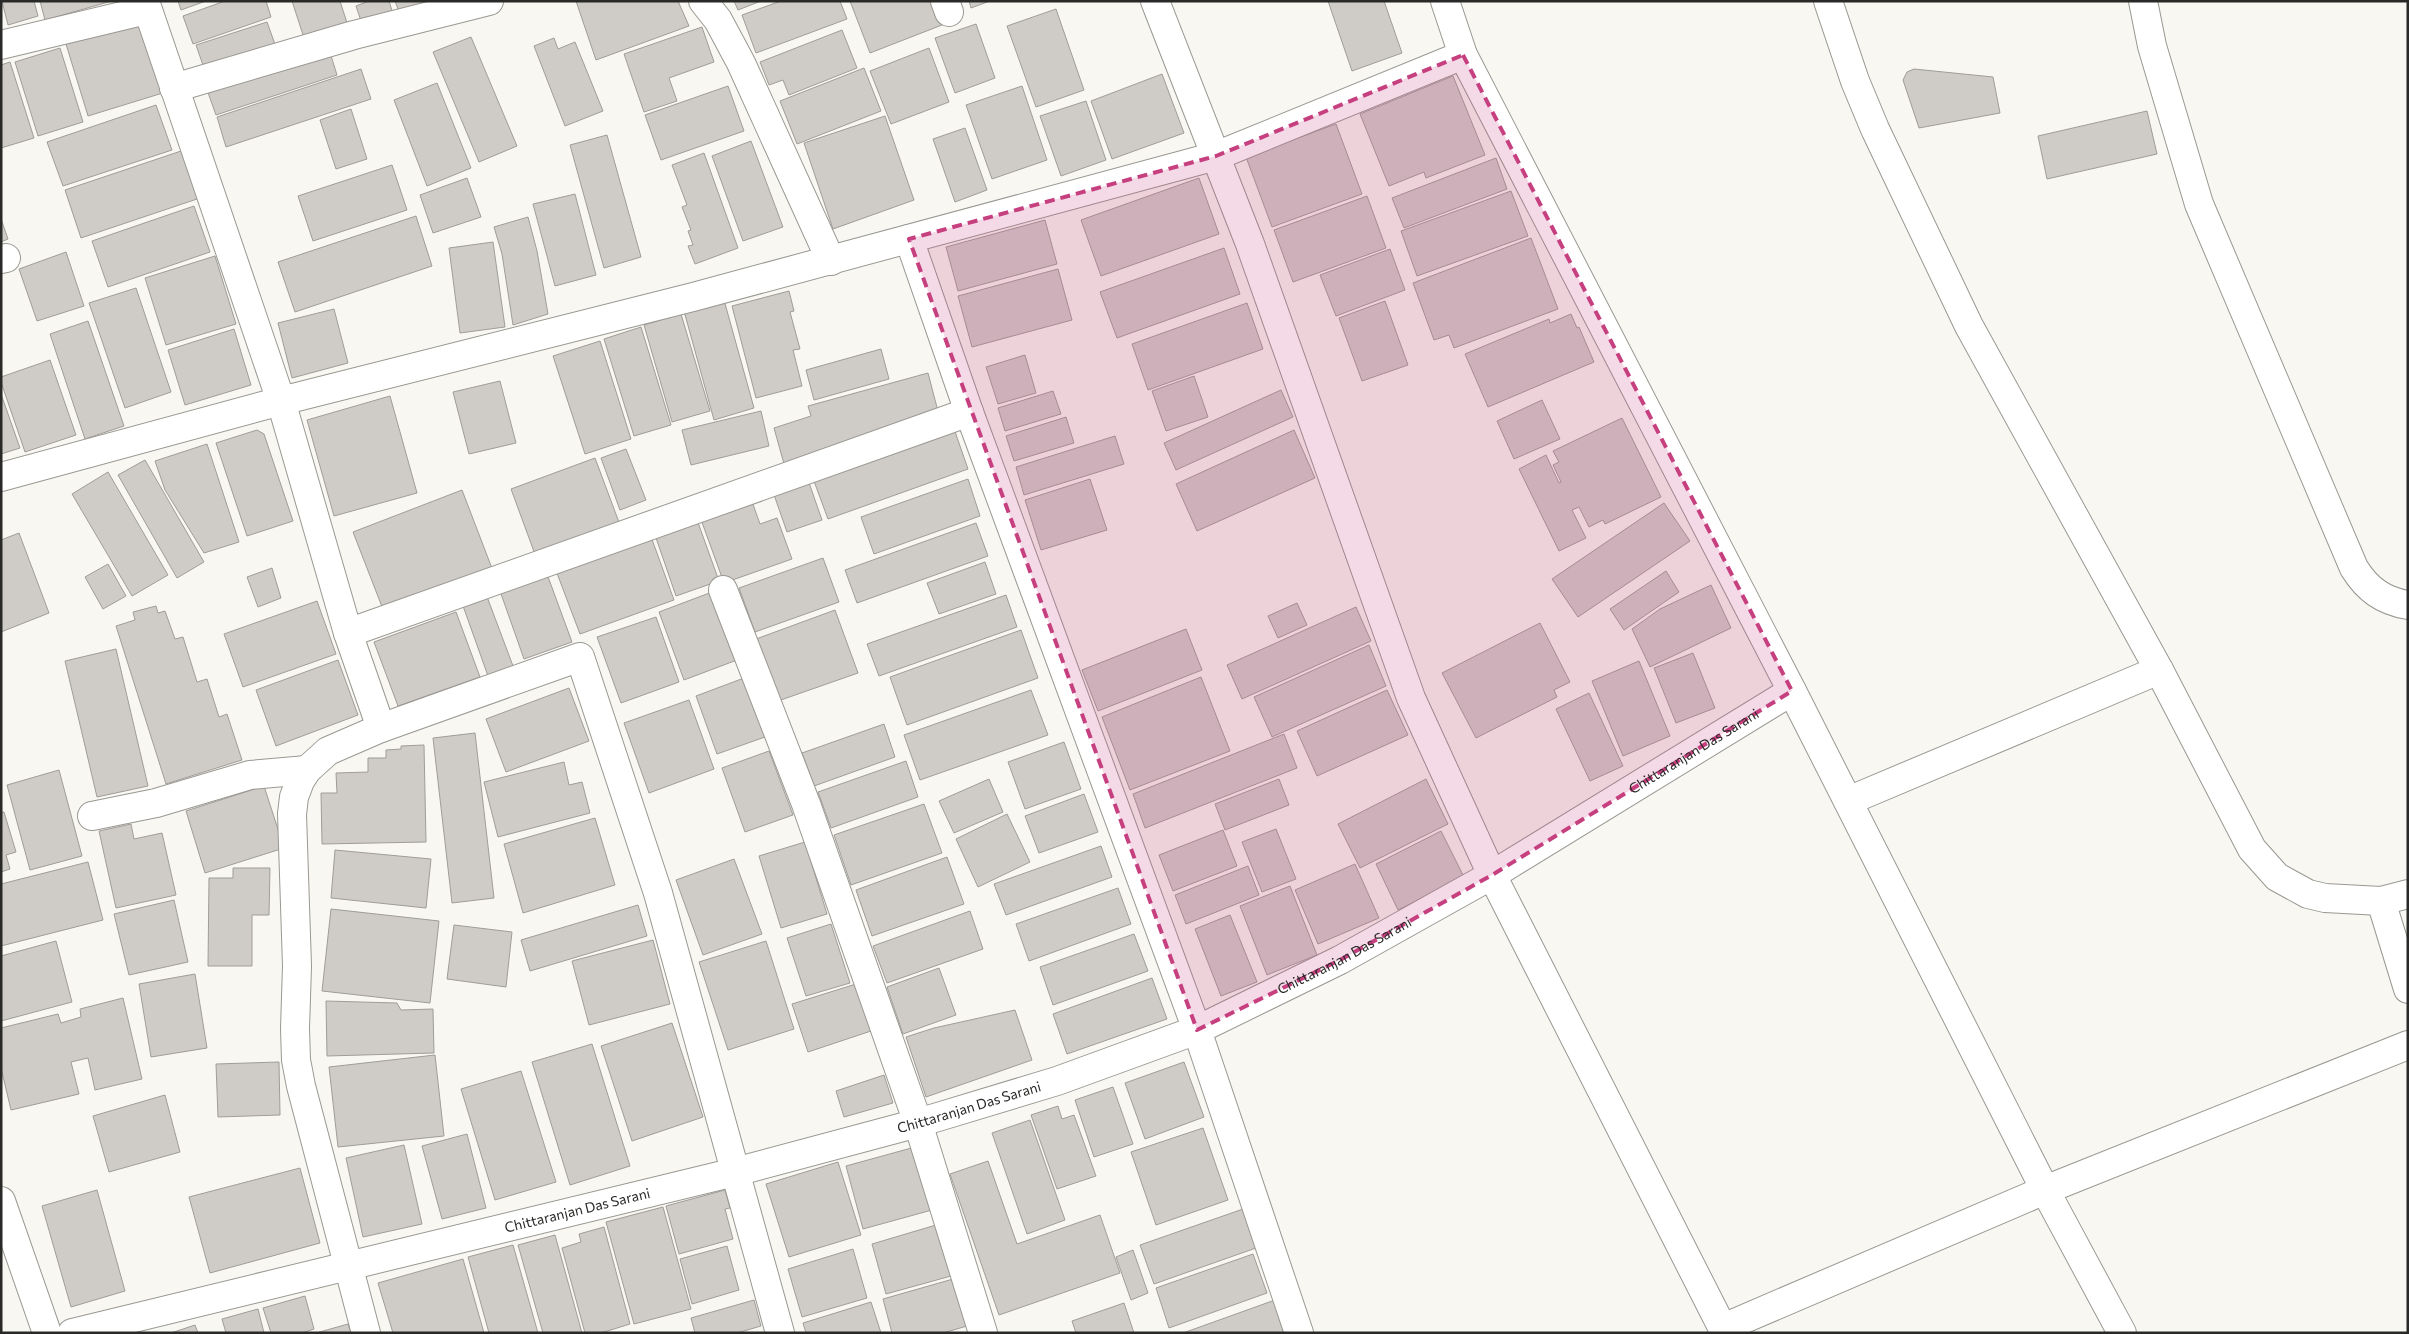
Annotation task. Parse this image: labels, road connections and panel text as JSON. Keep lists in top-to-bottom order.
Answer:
{
  "streets": {
    "street": ["Chittaranjan Das Sarani"]
  }
}
